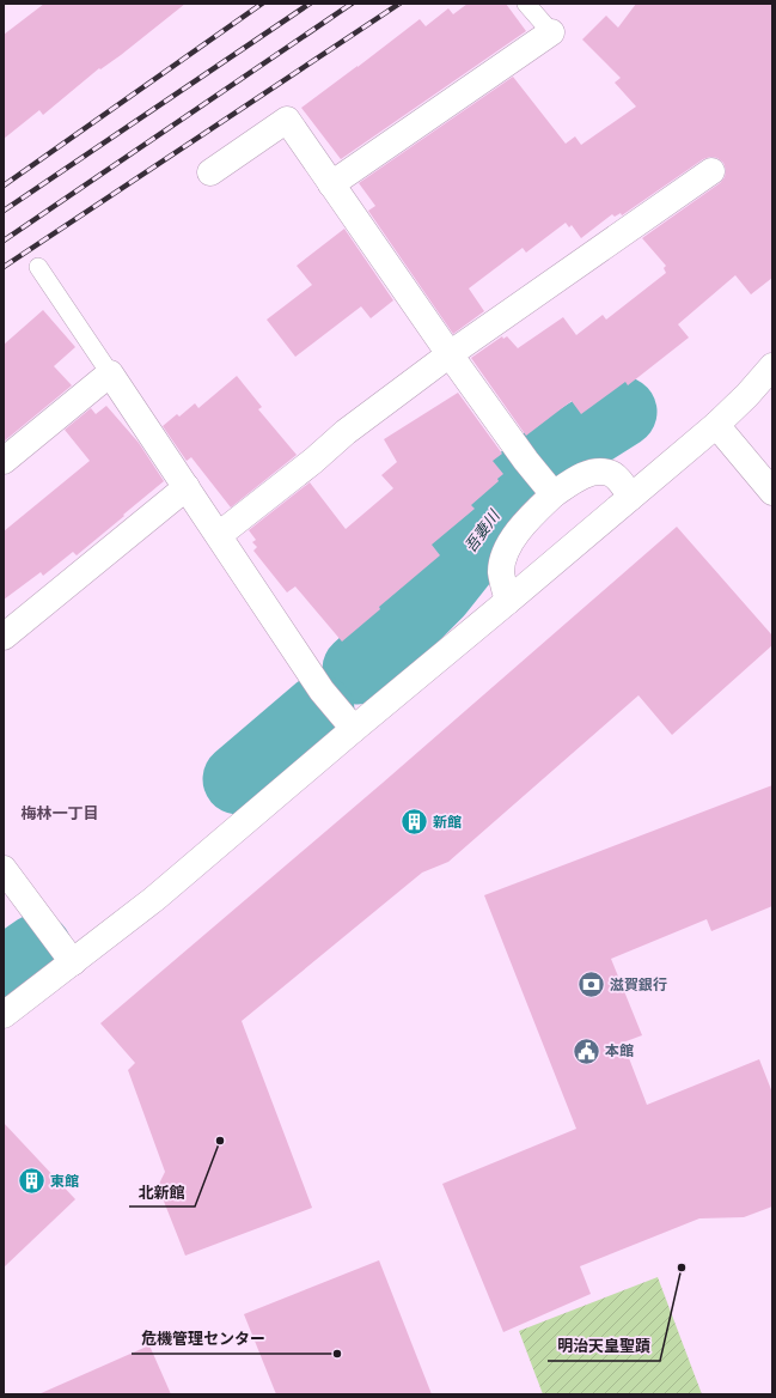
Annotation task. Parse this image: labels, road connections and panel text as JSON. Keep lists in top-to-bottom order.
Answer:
{
  "districts": ["梅林一丁目"],
  "water": ["吾妻川"],
  "places": {
    "building": ["新館", "東館"],
    "bank": ["滋賀銀行"],
    "public building": ["本館"],
    "other": ["北新館", "明治天皇聖蹟", "危機管理センター"]
  }
}
